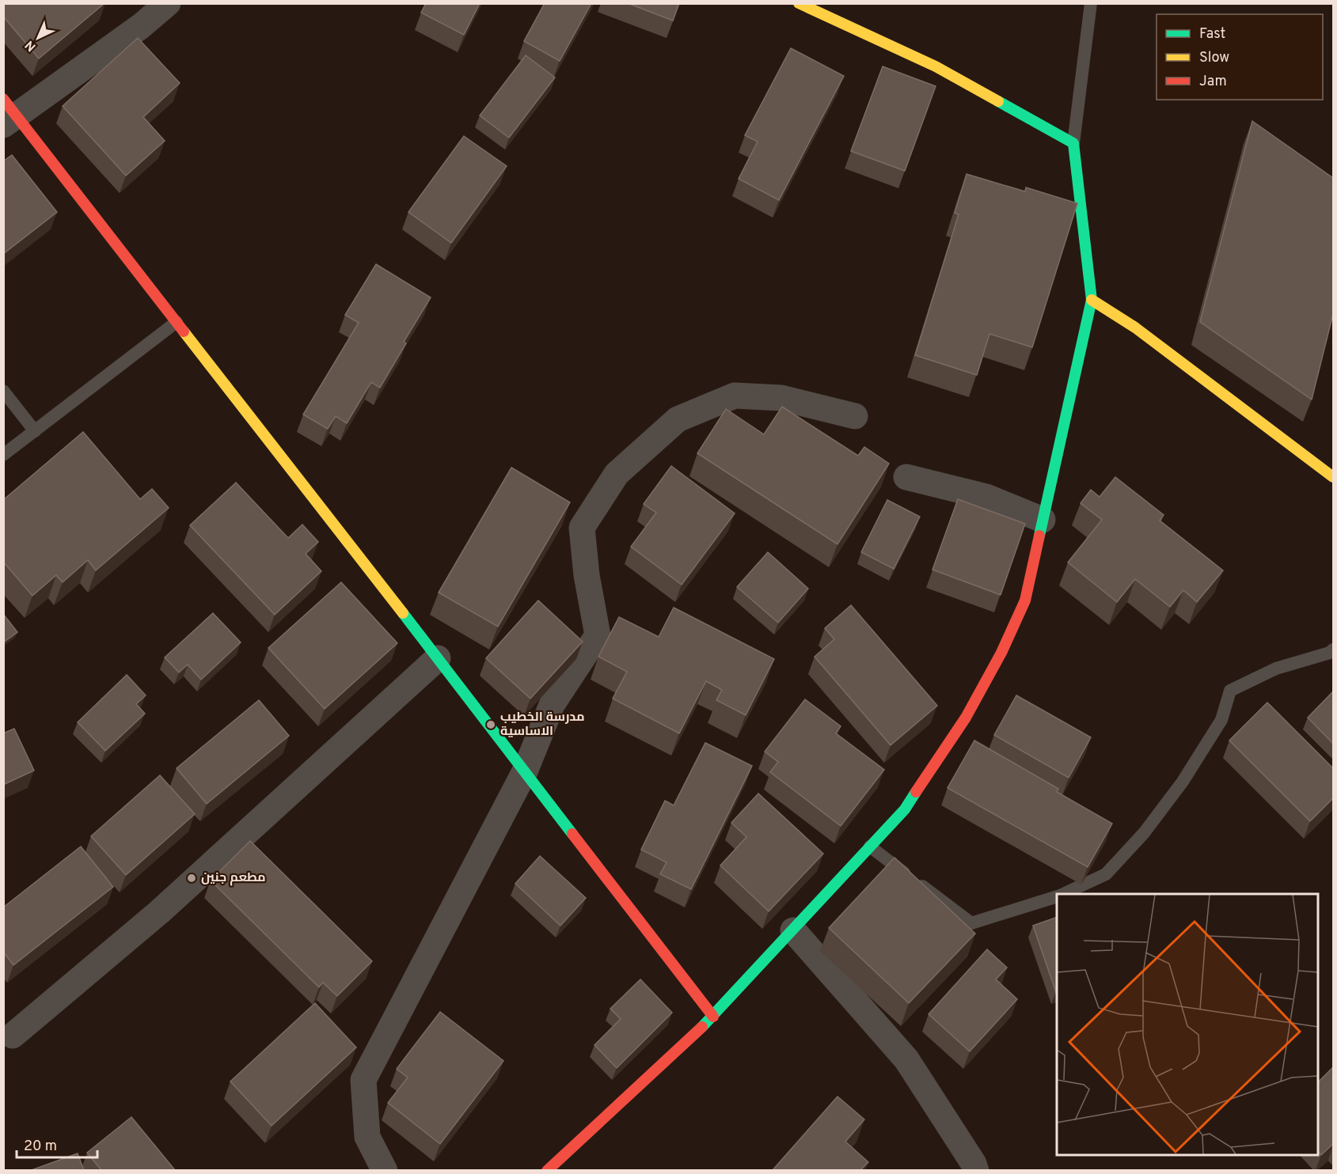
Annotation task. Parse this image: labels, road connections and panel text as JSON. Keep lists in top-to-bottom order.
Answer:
{
  "places": ["مدرسة الخطيب الاساسية", "مطعم جنين"],
  "legend": ["Fast", "Slow", "Jam"],
  "scale_bar": "20 m",
  "north": "bottom left"
}
